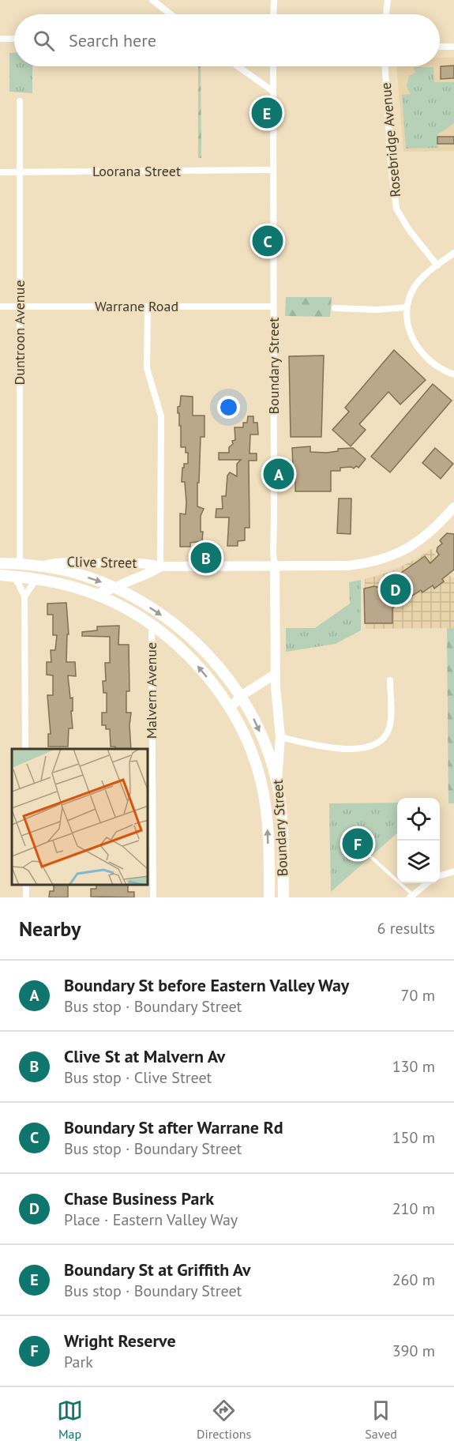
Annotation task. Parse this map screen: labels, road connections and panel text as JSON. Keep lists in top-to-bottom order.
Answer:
{
  "streets": {
    "highway": ["Boundary Street"],
    "main road": ["Clive Street"],
    "street": [
      "Rosebridge Avenue",
      "Loorana Street",
      "Warrane Road",
      "Duntroon Avenue",
      "Malvern Avenue"
    ]
  },
  "crossings": [
    ["Loorana Street", "Duntroon Avenue"],
    ["Loorana Street", "Boundary Street"],
    ["Warrane Road", "Duntroon Avenue"],
    ["Warrane Road", "Boundary Street"],
    ["Boundary Street", "Clive Street"],
    ["Boundary Street", "Malvern Avenue"]
  ],
  "page": {
    "search": "Search here",
    "pins": [
      "E",
      "C",
      "A",
      "B",
      "D",
      "F"
    ],
    "heading": ["Nearby", "6 results"],
    "list": [
      {
        "mark": "A",
        "name": "Boundary St before Eastern Valley Way",
        "note": "Bus stop · Boundary Street",
        "value": "70 m"
      },
      {
        "mark": "B",
        "name": "Clive St at Malvern Av",
        "note": "Bus stop · Clive Street",
        "value": "130 m"
      },
      {
        "mark": "C",
        "name": "Boundary St after Warrane Rd",
        "note": "Bus stop · Boundary Street",
        "value": "150 m"
      },
      {
        "mark": "D",
        "name": "Chase Business Park",
        "note": "Place · Eastern Valley Way",
        "value": "210 m"
      },
      {
        "mark": "E",
        "name": "Boundary St at Griffith Av",
        "note": "Bus stop · Boundary Street",
        "value": "260 m"
      },
      {
        "mark": "F",
        "name": "Wright Reserve",
        "note": "Park",
        "value": "390 m"
      }
    ],
    "nav": ["Map", "Directions", "Saved"]
  }
}
